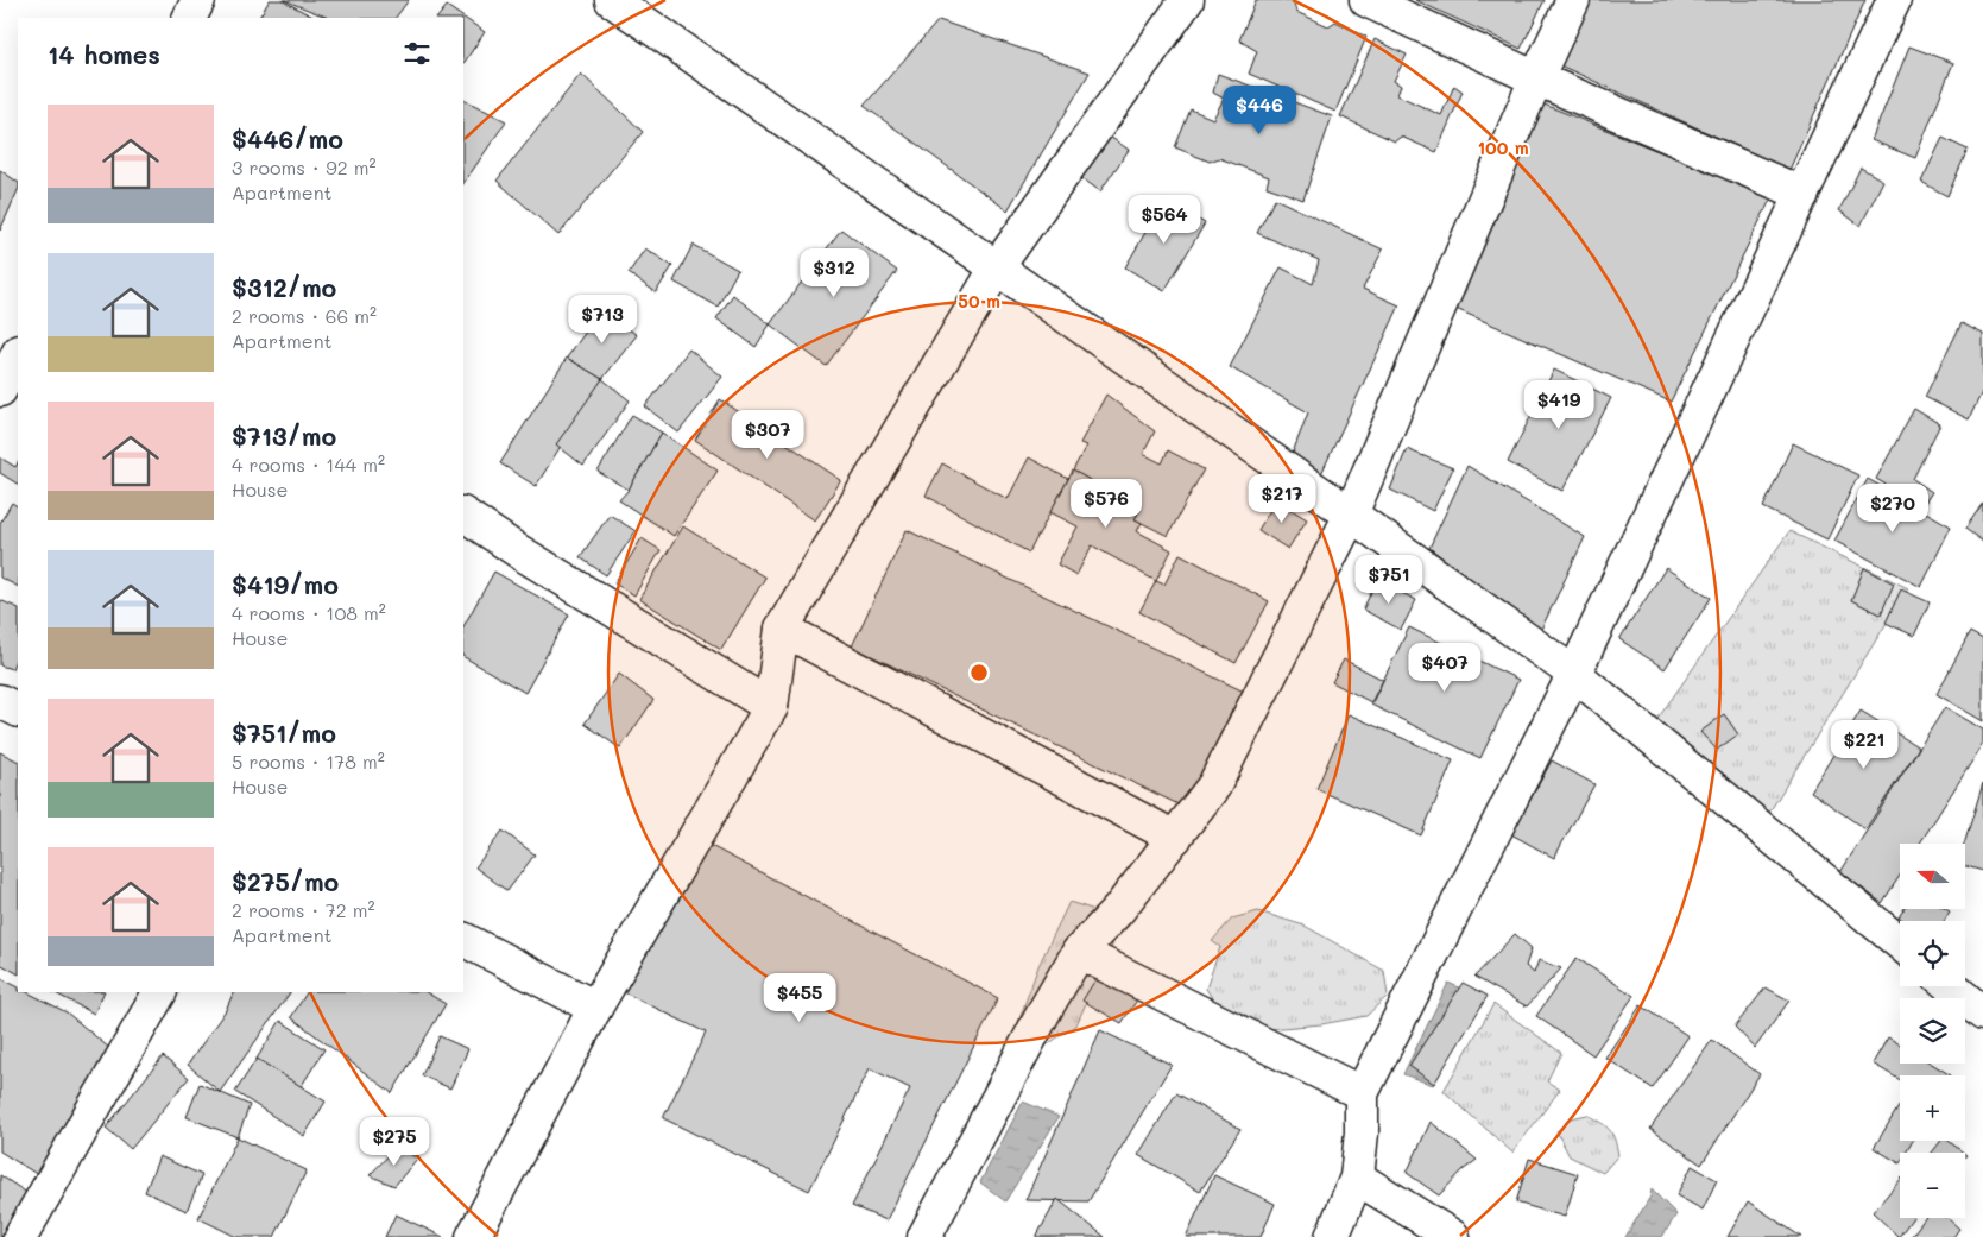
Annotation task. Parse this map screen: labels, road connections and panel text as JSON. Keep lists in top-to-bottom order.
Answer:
{
  "north": "left",
  "page": {
    "heading": "14 homes",
    "price": [
      "$446",
      "$564",
      "$312",
      "$713",
      "$419",
      "$307",
      "$217",
      "$576",
      "$270",
      "$751",
      "$407",
      "$221",
      "$455",
      "$275"
    ],
    "list": [
      {
        "name": "$446/mo",
        "note": "3 rooms · 92 m² · Apartment"
      },
      {
        "name": "$312/mo",
        "note": "2 rooms · 66 m² · Apartment"
      },
      {
        "name": "$713/mo",
        "note": "4 rooms · 144 m² · House"
      },
      {
        "name": "$419/mo",
        "note": "4 rooms · 108 m² · House"
      },
      {
        "name": "$751/mo",
        "note": "5 rooms · 178 m² · House"
      },
      {
        "name": "$275/mo",
        "note": "2 rooms · 72 m² · Apartment"
      }
    ],
    "map_buttons": ["+", "−"]
  },
  "rings": ["100 m", "50 m"]
}
